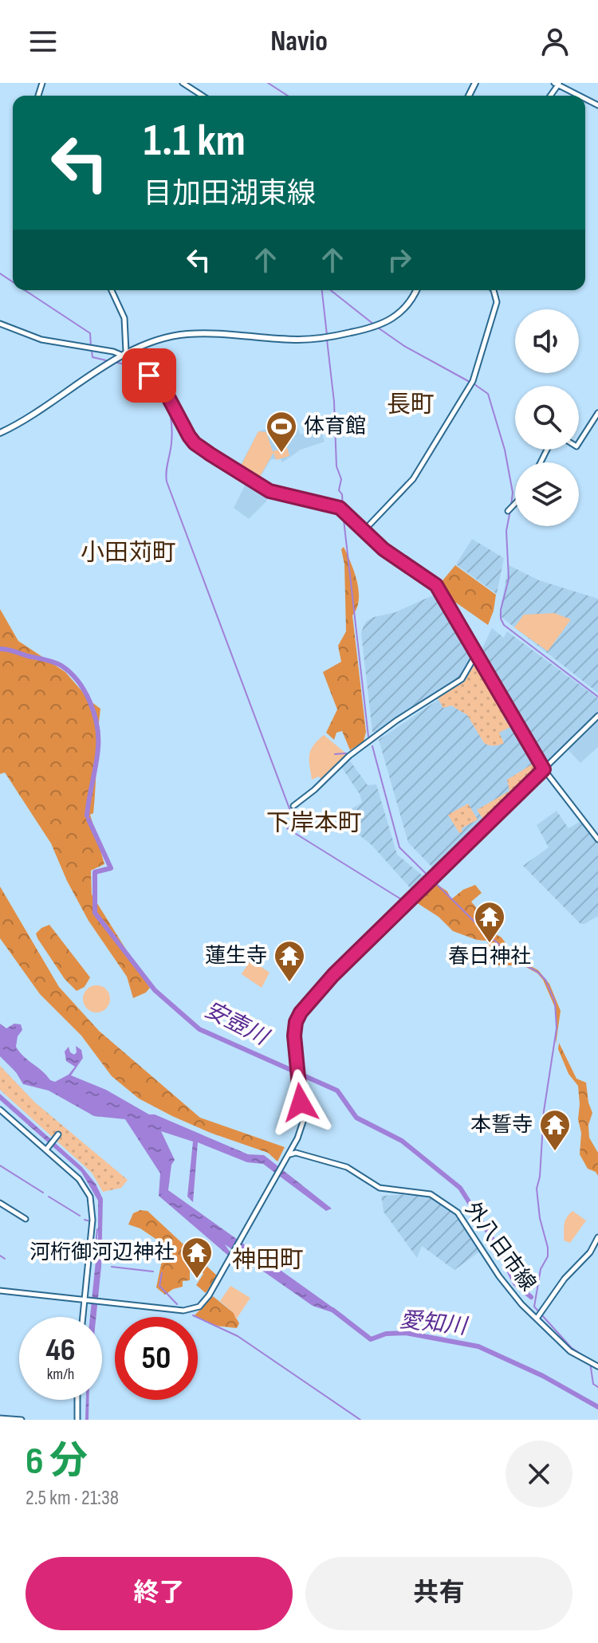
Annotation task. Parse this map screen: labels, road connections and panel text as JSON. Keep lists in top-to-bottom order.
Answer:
{
  "streets": {
    "main road": ["外八日市線"]
  },
  "districts": [
    "長町",
    "小田苅町",
    "下岸本町",
    "神田町"
  ],
  "water": ["安壺川", "愛知川"],
  "places": {
    "sports": ["体育館"],
    "temple": [
      "春日神社",
      "蓮生寺",
      "本誓寺",
      "河桁御河辺神社"
    ]
  },
  "page": {
    "header": "Navio",
    "turn": ["1.1 km", "目加田湖東線"],
    "speed": "46 km/h",
    "limit": "50",
    "heading": ["6 分", "2.5 km · 21:38"],
    "buttons": ["終了", "共有"]
  }
}
